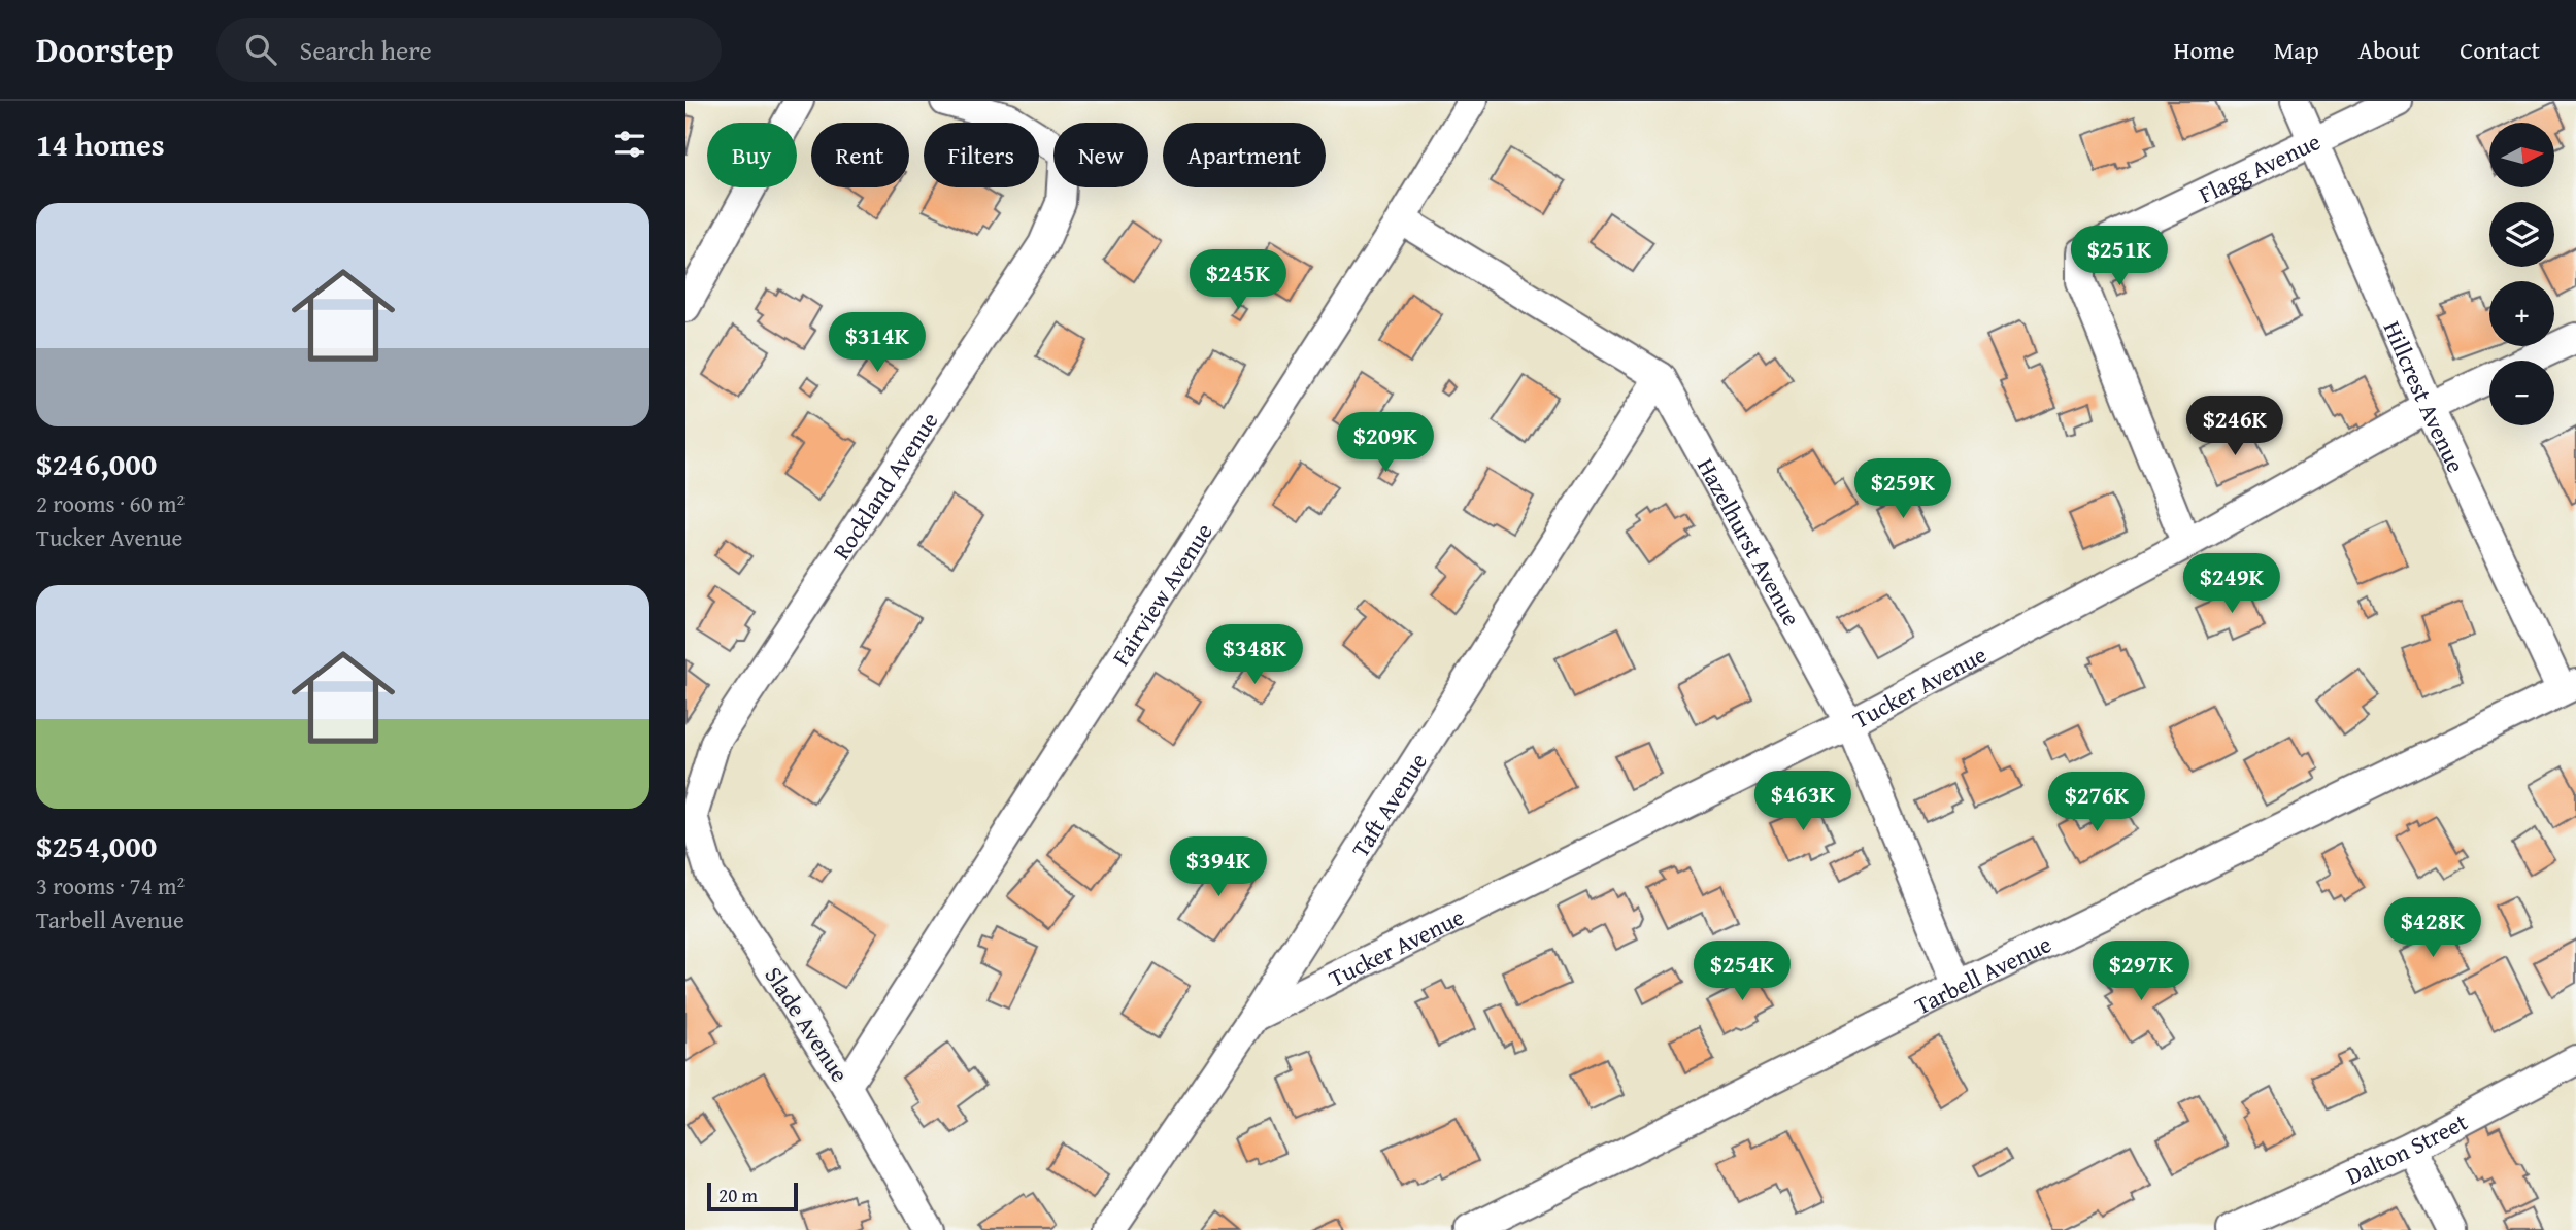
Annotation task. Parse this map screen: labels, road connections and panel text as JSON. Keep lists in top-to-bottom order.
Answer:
{
  "streets": {
    "street": [
      "Flagg Avenue",
      "Hillcrest Avenue",
      "Rockland Avenue",
      "Hazelhurst Avenue",
      "Fairview Avenue",
      "Tucker Avenue",
      "Taft Avenue",
      "Tarbell Avenue",
      "Slade Avenue",
      "Dalton Street"
    ]
  },
  "crossings": [
    ["Flagg Avenue", "Hillcrest Avenue"],
    ["Flagg Avenue", "Tucker Avenue"],
    ["Hillcrest Avenue", "Tucker Avenue"],
    ["Hillcrest Avenue", "Tarbell Avenue"],
    ["Rockland Avenue", "Slade Avenue"],
    ["Hazelhurst Avenue", "Fairview Avenue"],
    ["Hazelhurst Avenue", "Tucker Avenue"],
    ["Hazelhurst Avenue", "Taft Avenue"],
    ["Hazelhurst Avenue", "Tarbell Avenue"],
    ["Fairview Avenue", "Slade Avenue"],
    ["Tucker Avenue", "Taft Avenue"]
  ],
  "scale_bar": "20 m",
  "north": "right",
  "page": {
    "header": "Doorstep",
    "search": "Search here",
    "nav": [
      "Home",
      "Map",
      "About",
      "Contact"
    ],
    "heading": "14 homes",
    "map_buttons": ["+", "−"],
    "chip": [
      "Buy",
      "Rent",
      "Filters",
      "New",
      "Apartment"
    ],
    "list": [
      {
        "name": "$246,000",
        "note": "2 rooms · 60 m² · Tucker Avenue"
      },
      {
        "name": "$254,000",
        "note": "3 rooms · 74 m² · Tarbell Avenue"
      }
    ],
    "price": [
      "$251K",
      "$245K",
      "$314K",
      "$246K",
      "$209K",
      "$259K",
      "$249K",
      "$348K",
      "$463K",
      "$276K",
      "$394K",
      "$428K",
      "$254K",
      "$297K"
    ],
    "scale": "20 m"
  }
}
